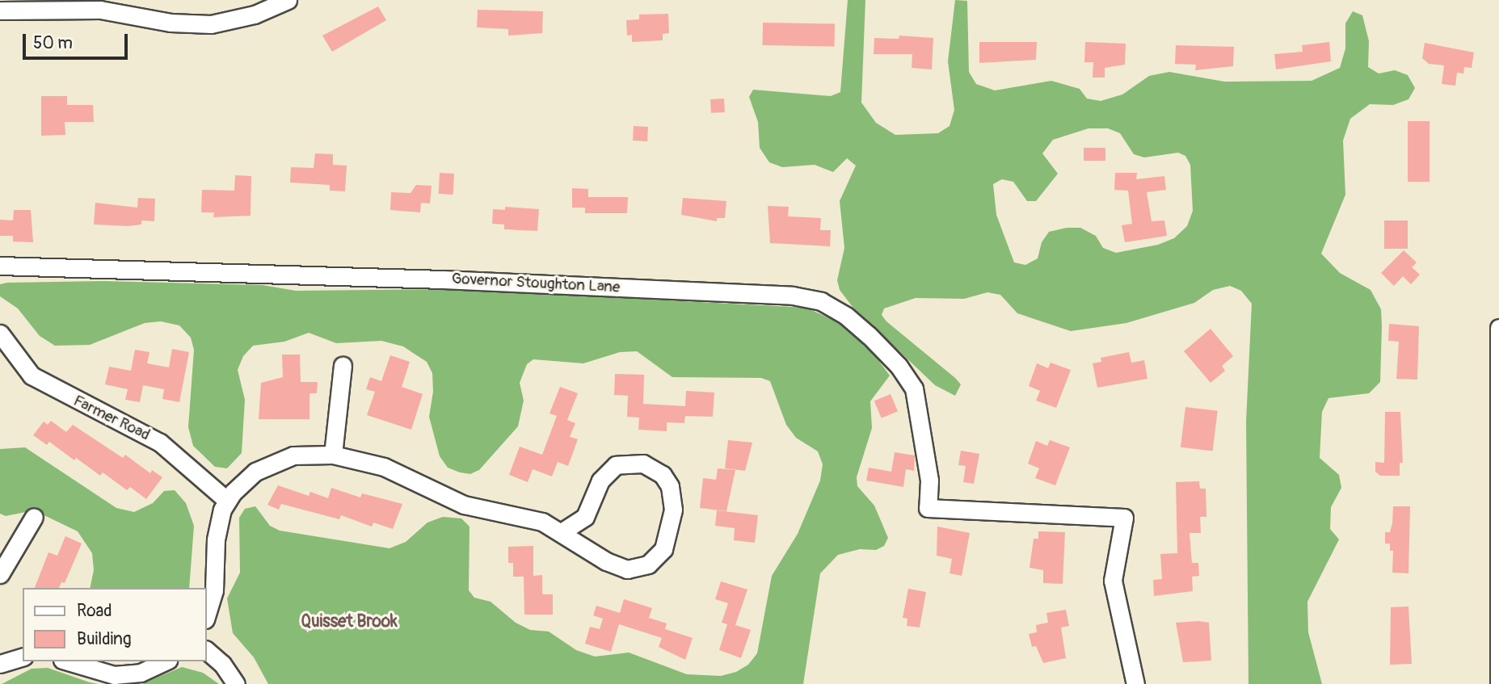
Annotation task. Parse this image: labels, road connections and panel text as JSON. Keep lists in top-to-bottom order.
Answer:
{
  "streets": {
    "street": ["Governor Stoughton Lane", "Farmer Road"]
  },
  "districts": ["Quisset Brook"],
  "legend": ["Road", "Building"],
  "scale_bar": "50 m"
}
